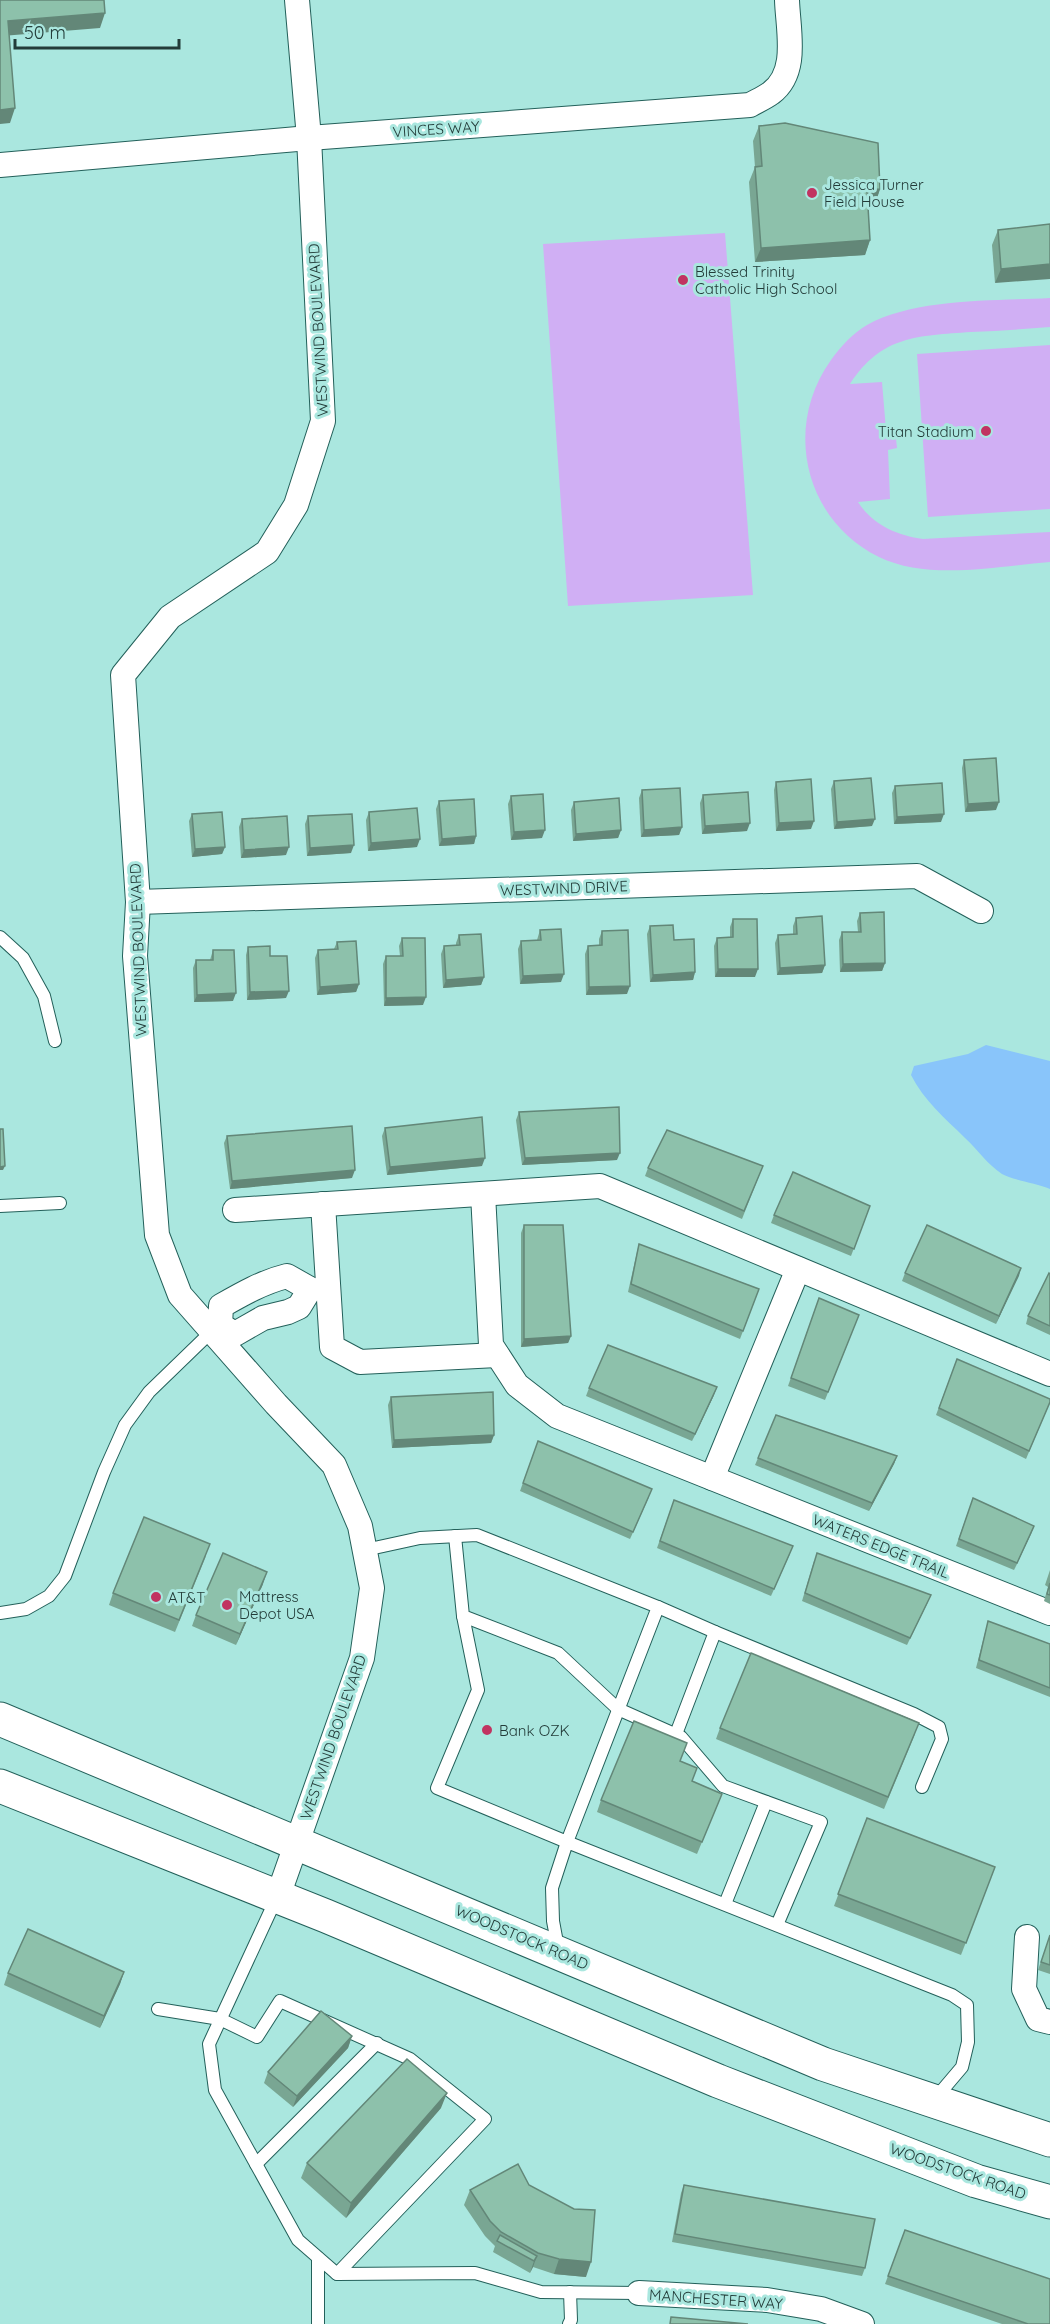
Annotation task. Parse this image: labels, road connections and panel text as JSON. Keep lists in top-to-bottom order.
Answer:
{
  "streets": {
    "main road": ["WOODSTOCK ROAD"],
    "street": [
      "VINCES WAY",
      "WESTWIND BOULEVARD",
      "WESTWIND DRIVE",
      "WATERS EDGE TRAIL",
      "MANCHESTER WAY"
    ]
  },
  "crossings": [
    ["VINCES WAY", "WESTWIND BOULEVARD"],
    ["WESTWIND BOULEVARD", "WESTWIND DRIVE"],
    ["WESTWIND BOULEVARD", "WOODSTOCK ROAD"]
  ],
  "places": [
    "Jessica Turner Field House",
    "Blessed Trinity Catholic High School",
    "Titan Stadium",
    "AT&T",
    "Mattress Depot USA",
    "Bank OZK"
  ],
  "scale_bar": "50 m"
}
